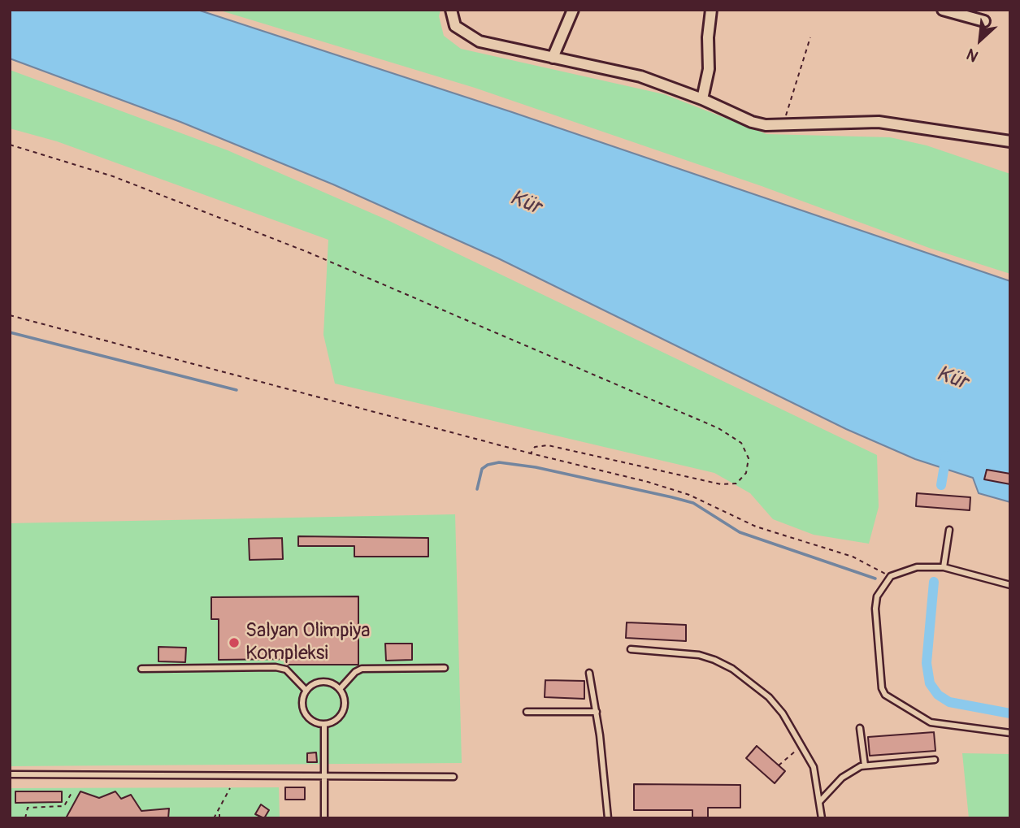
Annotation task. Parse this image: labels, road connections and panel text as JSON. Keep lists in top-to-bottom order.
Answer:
{
  "water": ["Kür"],
  "places": ["Salyan Olimpiya Kompleksi"],
  "north": "bottom left"
}
